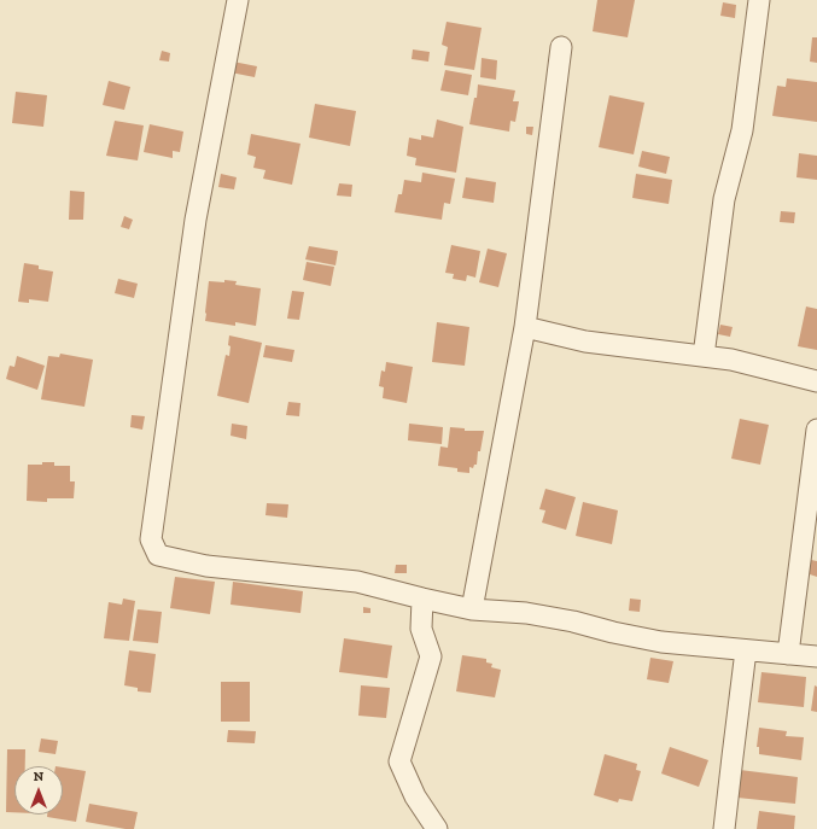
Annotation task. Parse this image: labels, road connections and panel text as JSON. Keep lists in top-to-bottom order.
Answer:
{
  "north": "top"
}
